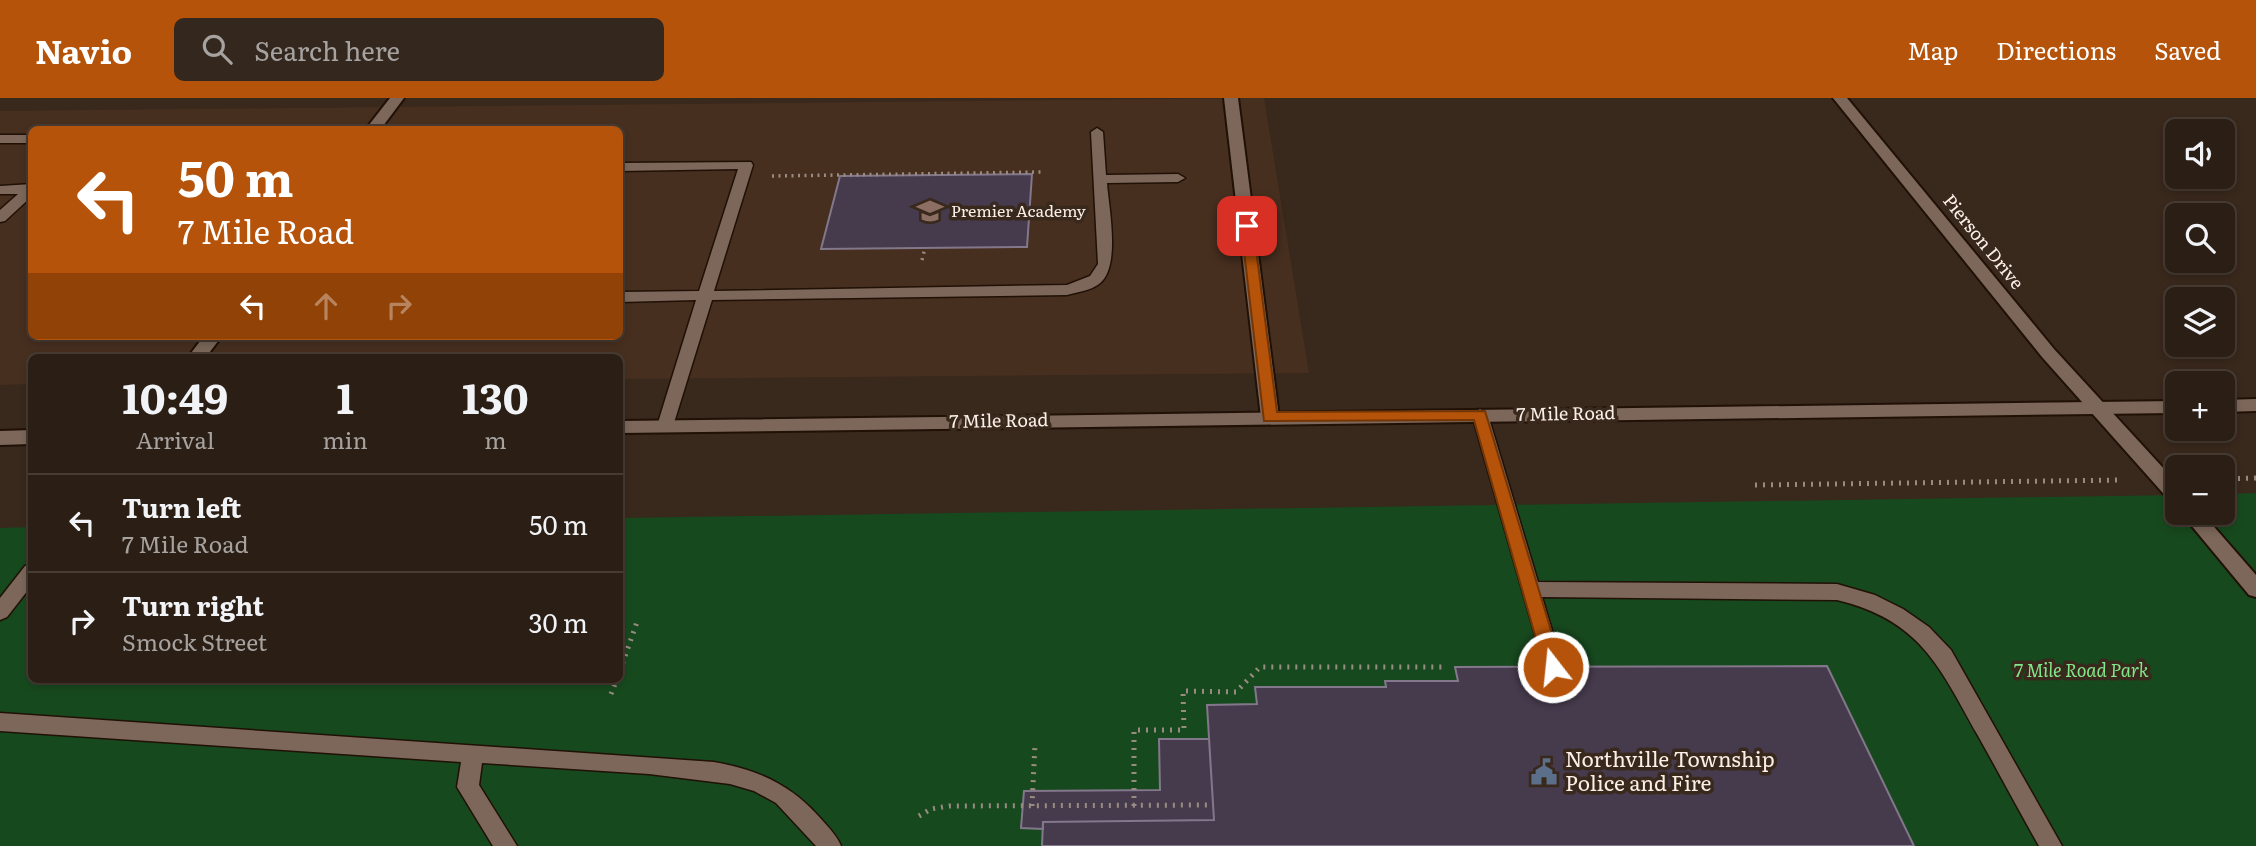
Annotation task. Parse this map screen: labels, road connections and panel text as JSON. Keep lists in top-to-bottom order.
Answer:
{
  "streets": {
    "street": ["Pierson Drive", "7 Mile Road"]
  },
  "crossings": [
    ["Pierson Drive", "7 Mile Road"]
  ],
  "parks": ["7 Mile Road Park"],
  "places": {
    "school or university": ["Premier Academy"],
    "public building": ["Northville Township Police and Fire"]
  },
  "page": {
    "header": "Navio",
    "search": "Search here",
    "nav": ["Map", "Directions", "Saved"],
    "map_buttons": ["+", "−"],
    "turn": ["50 m", "7 Mile Road"],
    "eta": [
      "10:49",
      "Arrival",
      "1",
      "min",
      "130",
      "m"
    ],
    "list": [
      {
        "name": "Turn left",
        "note": "7 Mile Road",
        "value": "50 m"
      },
      {
        "name": "Turn right",
        "note": "Smock Street",
        "value": "30 m"
      }
    ]
  }
}
